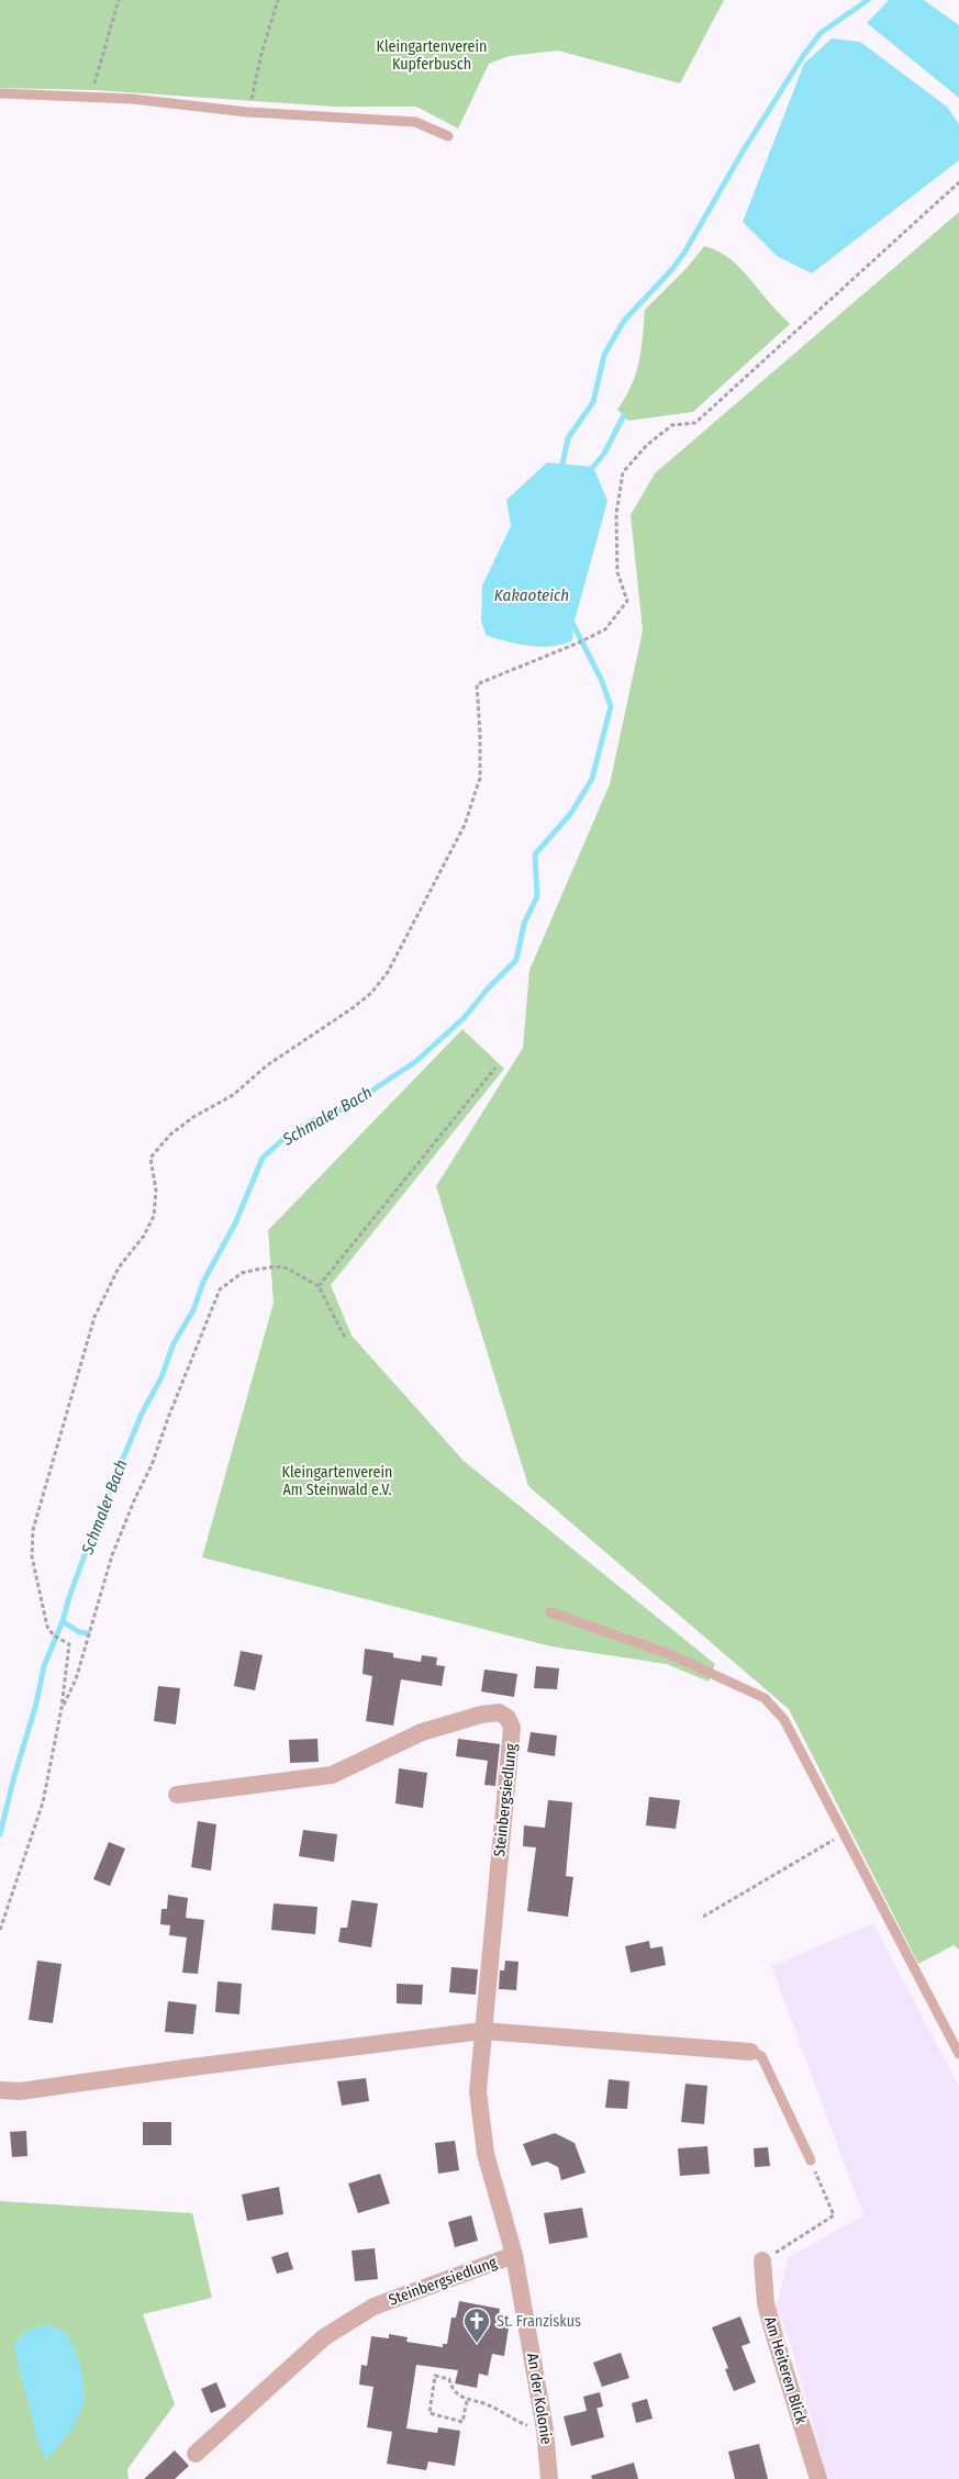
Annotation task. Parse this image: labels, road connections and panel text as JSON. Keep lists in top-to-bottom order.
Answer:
{
  "streets": {
    "street": ["Steinbergsiedlung", "Am Heiteren Blick", "An der Kolonie"]
  },
  "crossings": [
    ["Steinbergsiedlung", "An der Kolonie"]
  ],
  "water": ["Kakaoteich", "Schmaler Bach"],
  "parks": ["Kleingartenverein Kupferbusch", "Kleingartenverein Am Steinwald e.V."],
  "places": {
    "church": ["St. Franziskus"]
  }
}
